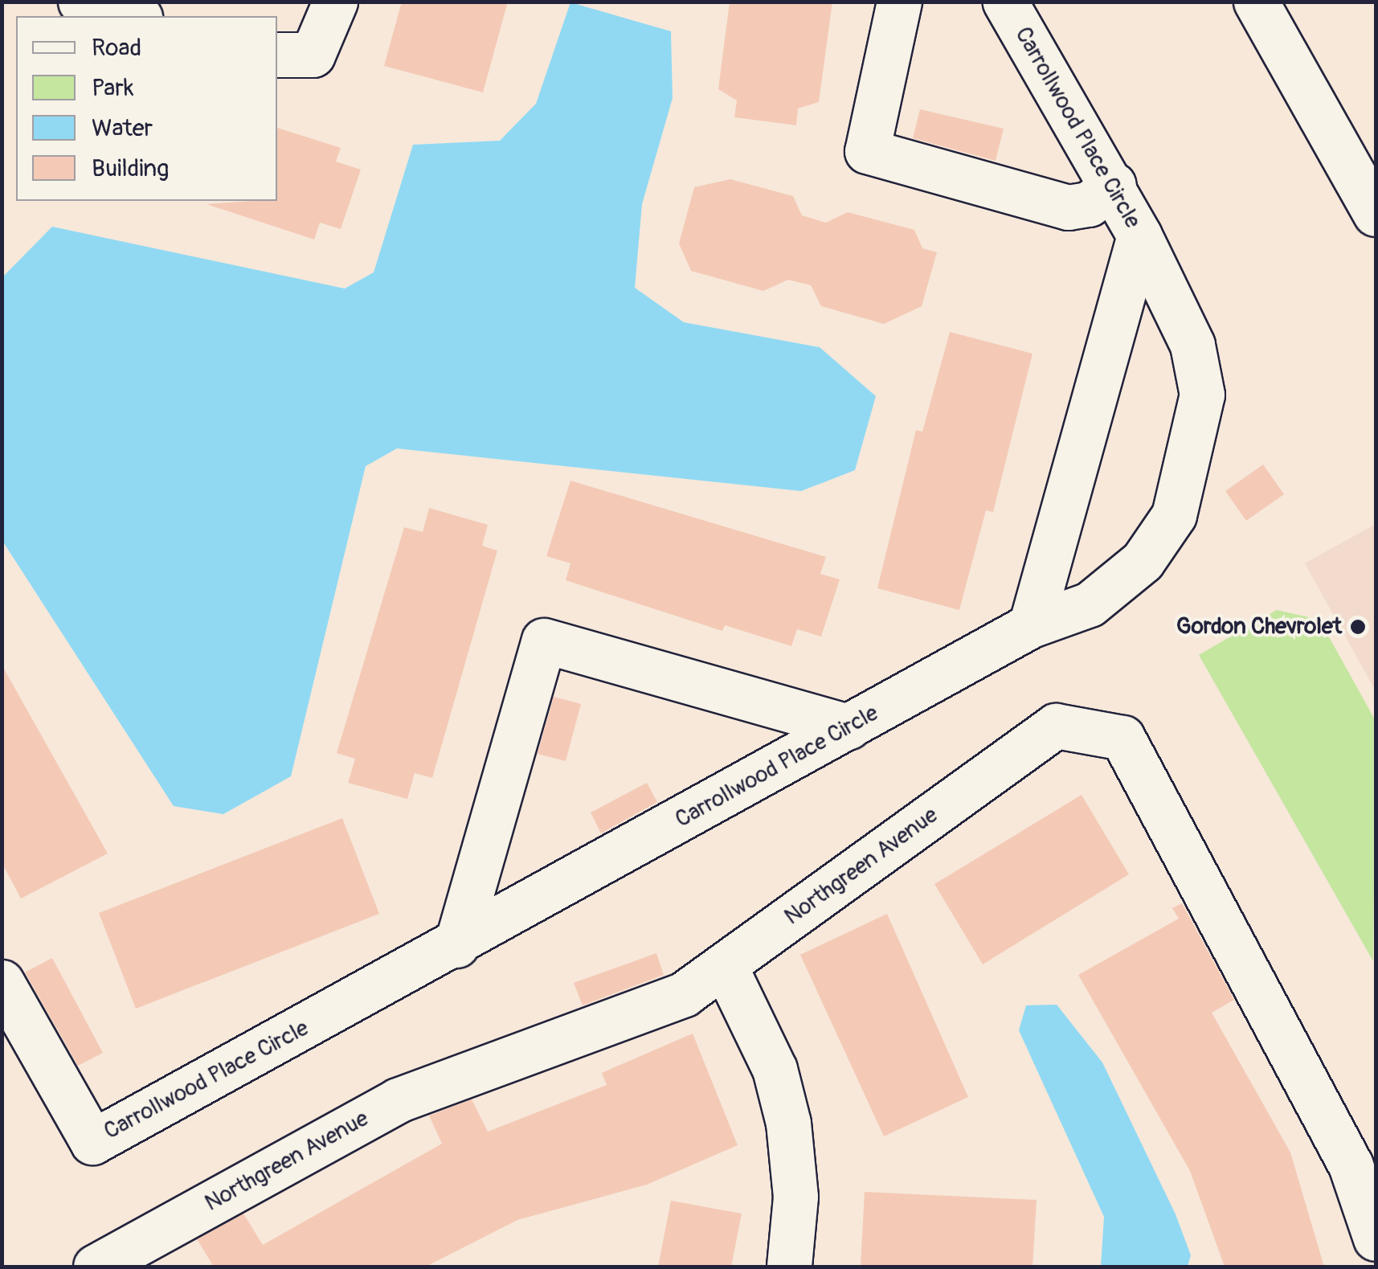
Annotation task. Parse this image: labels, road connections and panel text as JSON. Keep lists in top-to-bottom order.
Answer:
{
  "streets": {
    "street": ["Carrollwood Place Circle", "Northgreen Avenue"]
  },
  "places": ["Gordon Chevrolet"],
  "legend": [
    "Road",
    "Park",
    "Water",
    "Building"
  ]
}
